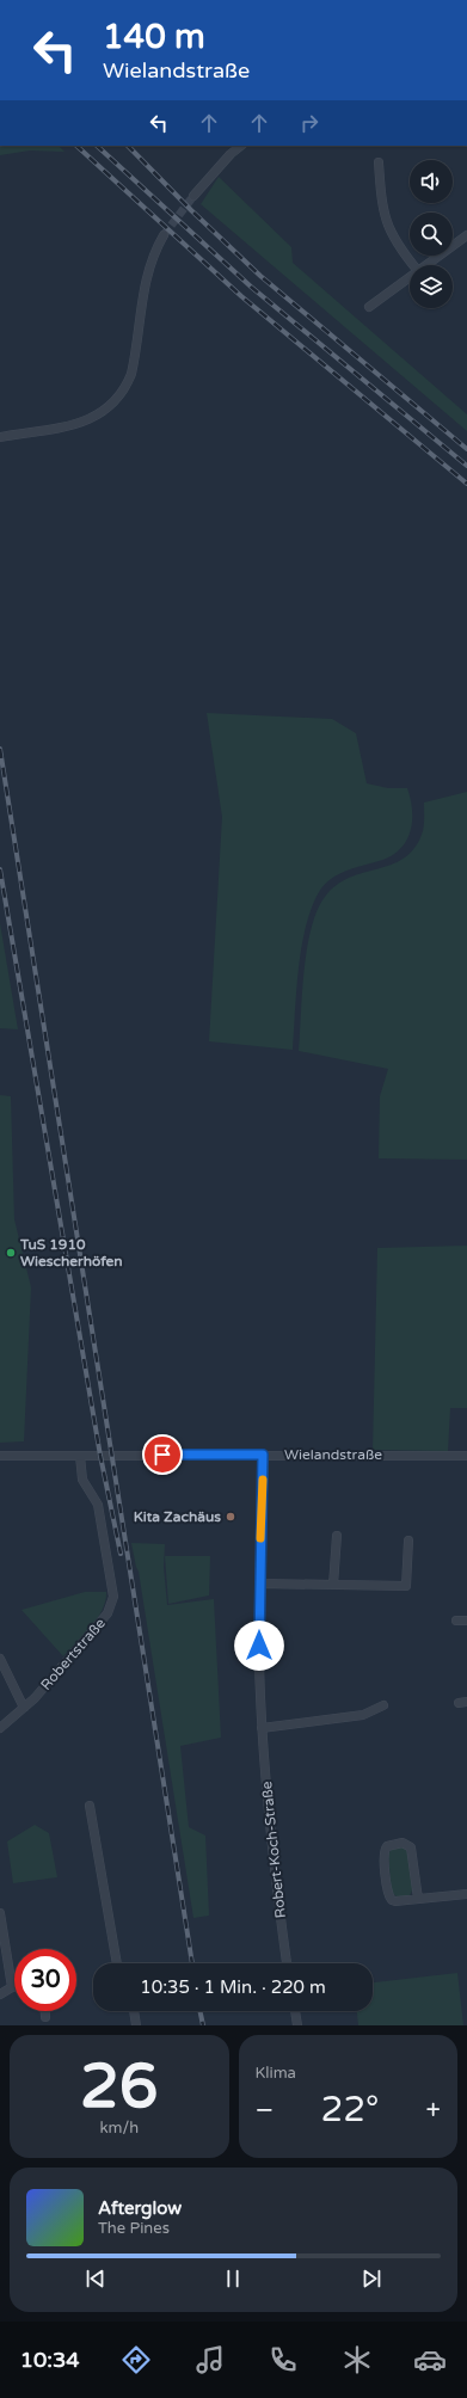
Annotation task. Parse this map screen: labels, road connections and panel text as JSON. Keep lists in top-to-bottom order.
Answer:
{
  "streets": {
    "street": ["Wielandstraße", "Robertstraße", "Robert-Koch-Straße"]
  },
  "crossings": [
    ["Wielandstraße", "Robertstraße"],
    ["Wielandstraße", "Robert-Koch-Straße"]
  ],
  "places": ["TuS 1910 Wiescherhöfen", "Kita Zachäus"],
  "page": {
    "turn": ["140 m", "Wielandstraße"],
    "limit": "30",
    "trip": "10:35 · 1 Min. · 220 m",
    "tile": [
      ["26", "km/h"],
      "Klima"
    ],
    "heat": ["−", "22°", "+"],
    "song": ["Afterglow", "The Pines"],
    "tabs": "10:34"
  }
}
